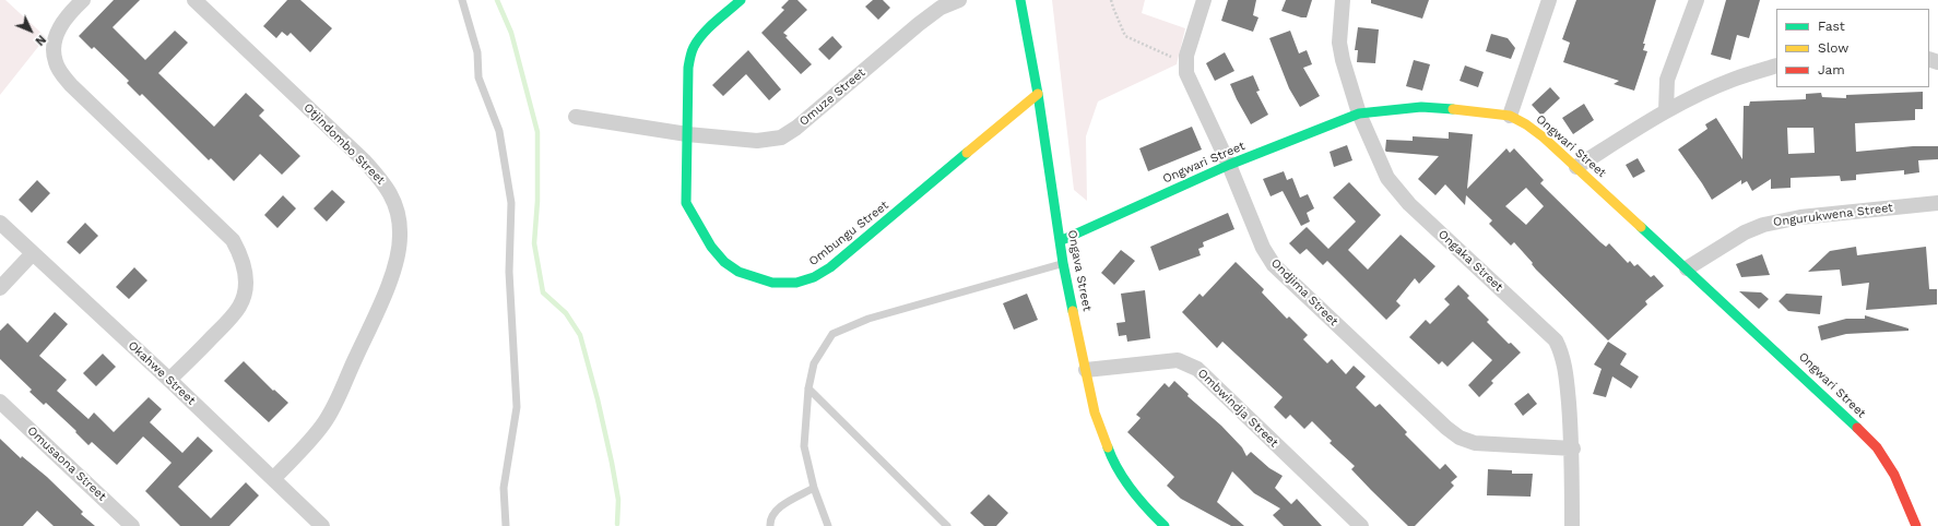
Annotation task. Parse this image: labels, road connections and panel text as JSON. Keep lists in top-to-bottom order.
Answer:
{
  "streets": {
    "street": [
      "Omuze Street",
      "Otjindombo Street",
      "Ongwari Street",
      "Ongurukwena Street",
      "Ombungu Street",
      "Ongaka Street",
      "Ongava Street",
      "Ondjima Street",
      "Okahwe Street",
      "Ombwindja Street",
      "Omusaona Street"
    ]
  },
  "crossings": [
    ["Omuze Street", "Ombungu Street"],
    ["Otjindombo Street", "Okahwe Street"],
    ["Ongwari Street", "Ongurukwena Street"],
    ["Ongwari Street", "Ongaka Street"],
    ["Ongwari Street", "Ongava Street"],
    ["Ongwari Street", "Ondjima Street"],
    ["Ombungu Street", "Ongava Street"],
    ["Ongaka Street", "Ondjima Street"],
    ["Ongava Street", "Ombwindja Street"]
  ],
  "legend": ["Fast", "Slow", "Jam"],
  "north": "bottom right"
}
